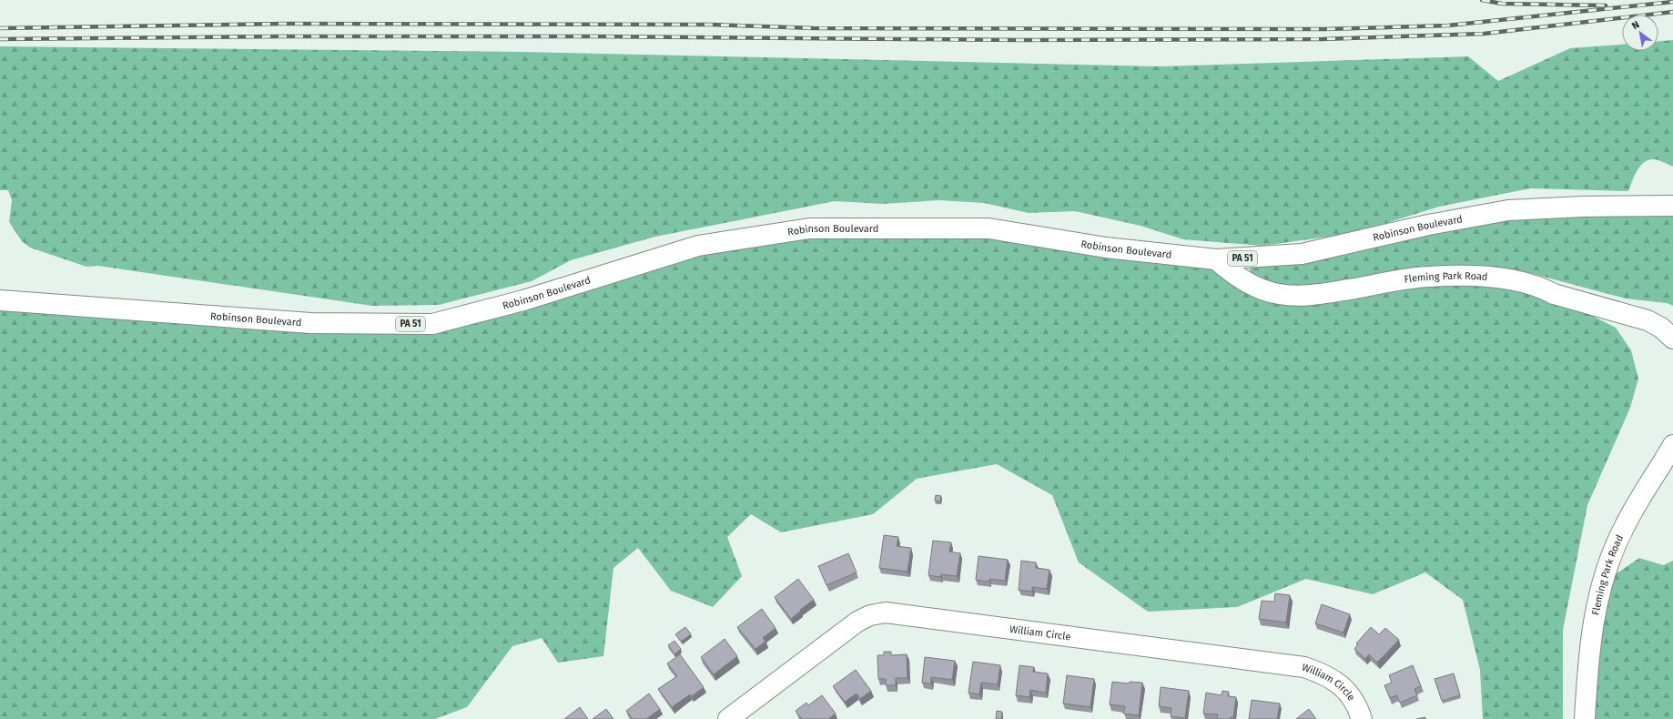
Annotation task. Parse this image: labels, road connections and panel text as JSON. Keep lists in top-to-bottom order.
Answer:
{
  "streets": {
    "main road": [
      "Robinson Boulevard",
      "PA 51",
      "Fleming Park Road",
      "William Circle"
    ]
  },
  "crossings": [
    ["Robinson Boulevard", "Fleming Park Road"]
  ],
  "north": "top left"
}
